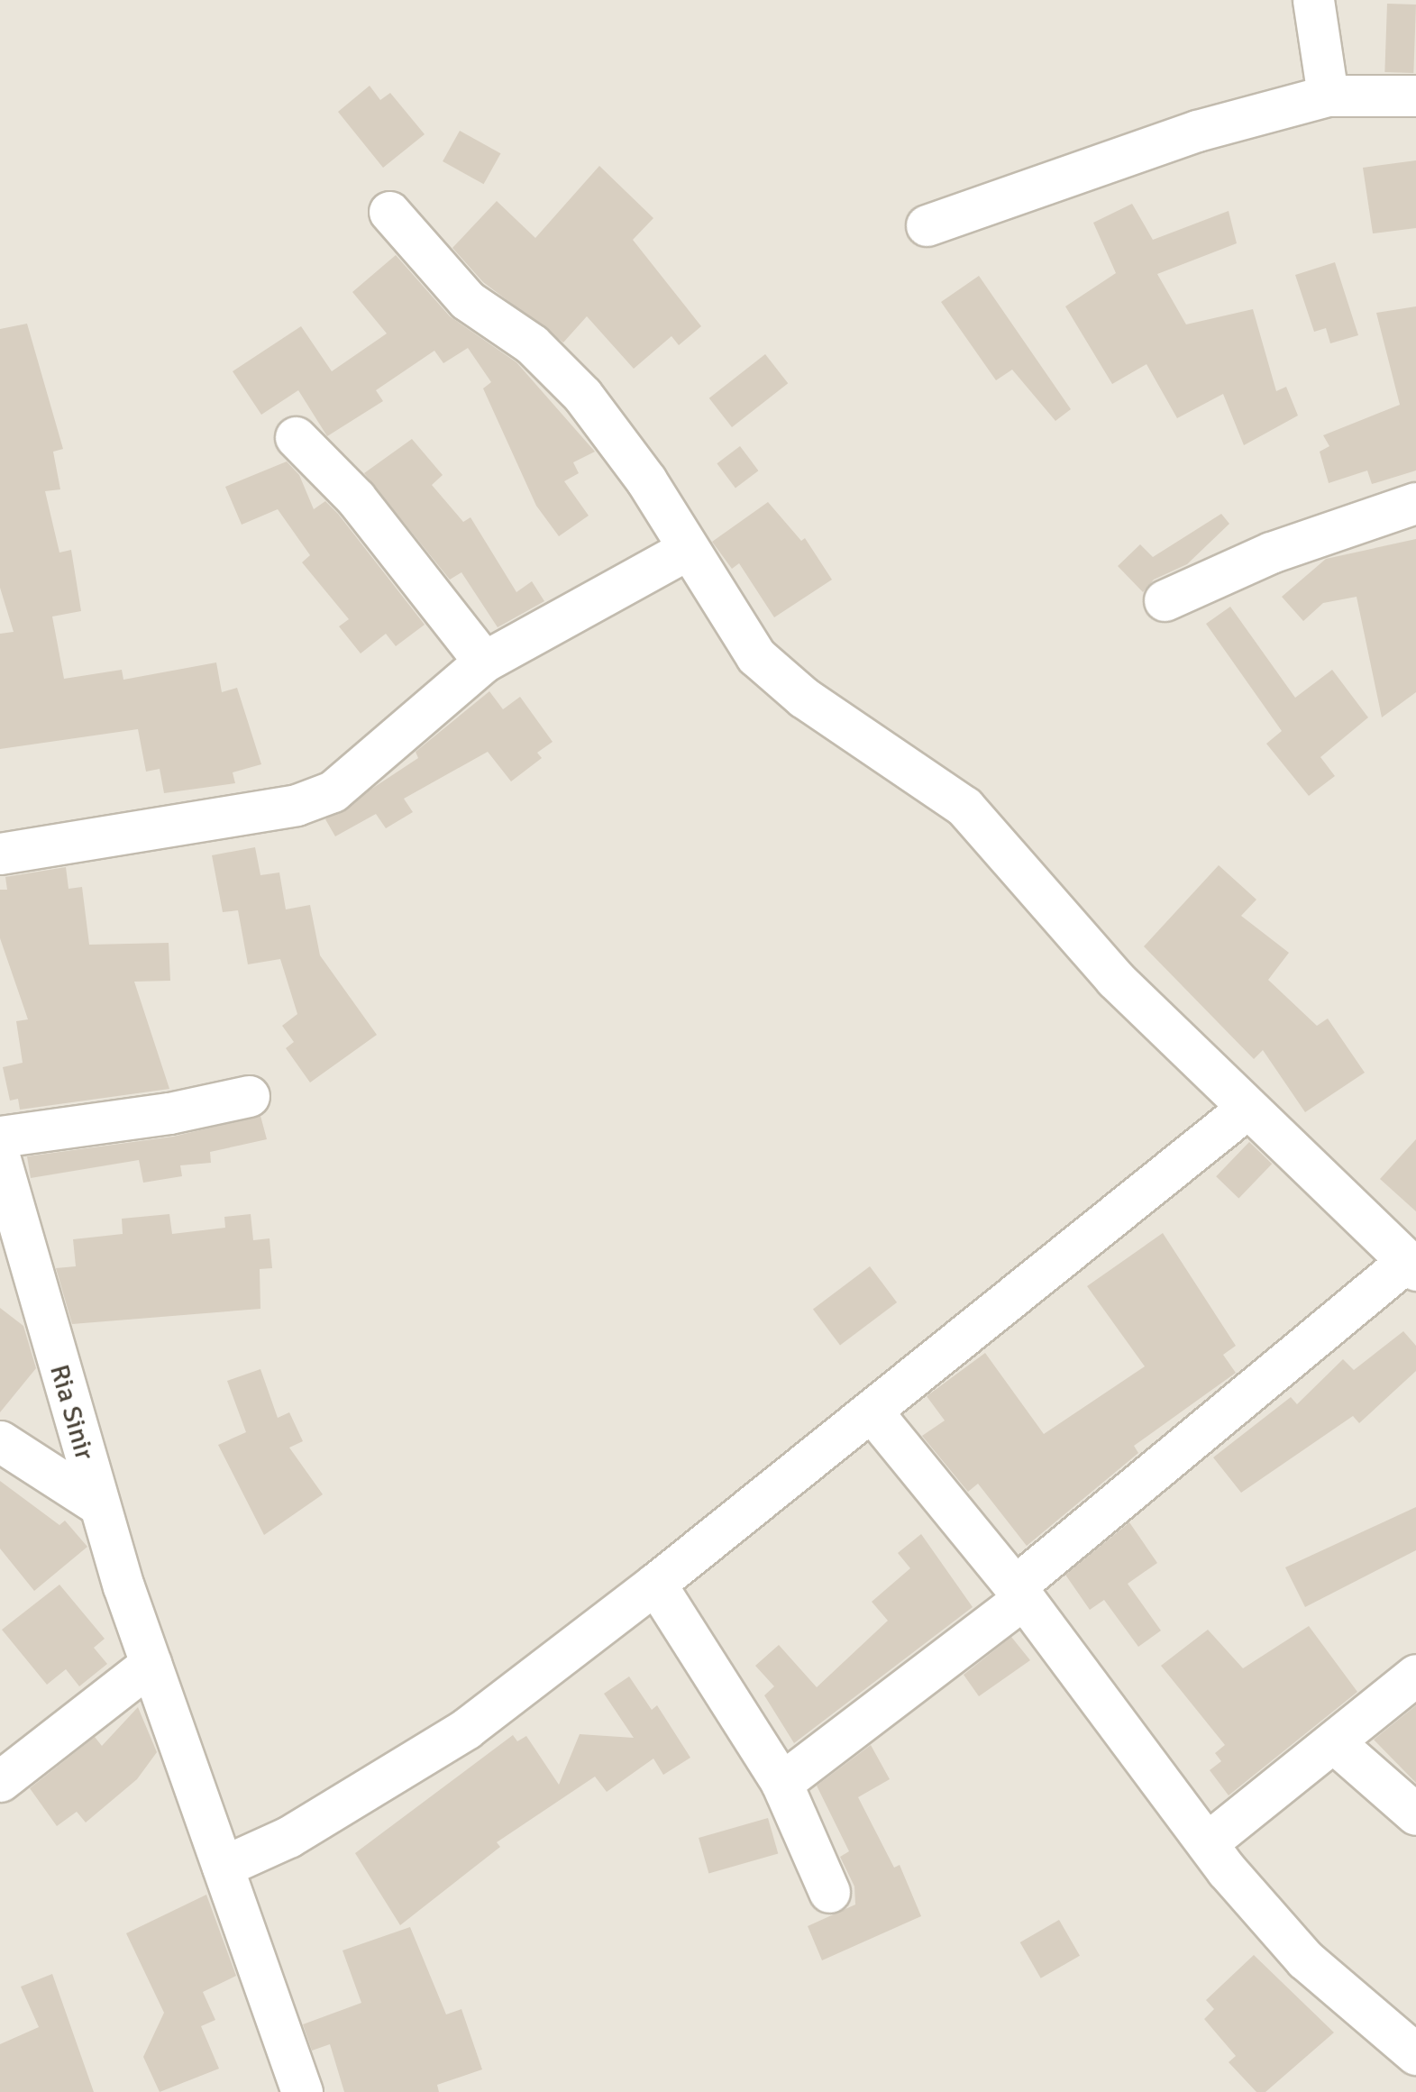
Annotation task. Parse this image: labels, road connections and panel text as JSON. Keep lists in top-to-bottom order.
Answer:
{
  "streets": {
    "street": ["Ria Sinir"]
  }
}
